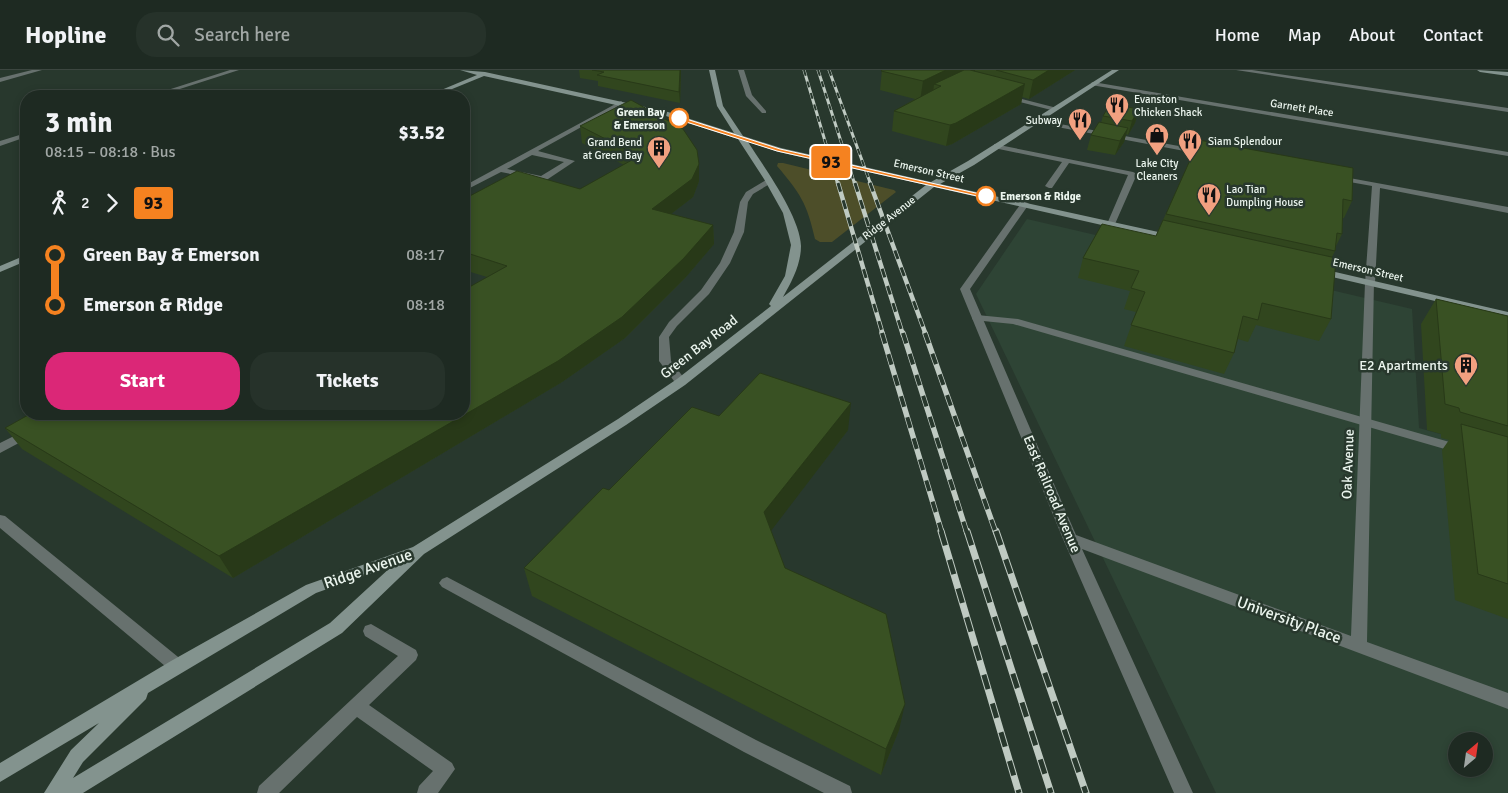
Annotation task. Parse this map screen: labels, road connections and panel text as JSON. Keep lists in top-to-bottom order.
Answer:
{
  "streets": {
    "main road": ["Emerson Street", "Ridge Avenue", "Green Bay Road"],
    "street": [
      "Garnett Place",
      "Oak Avenue",
      "East Railroad Avenue",
      "University Place"
    ]
  },
  "crossings": [
    ["Garnett Place", "Ridge Avenue"],
    ["Emerson Street", "Ridge Avenue"],
    ["Emerson Street", "Green Bay Road"],
    ["Emerson Street", "Oak Avenue"],
    ["Emerson Street", "East Railroad Avenue"],
    ["Ridge Avenue", "Green Bay Road"],
    ["Oak Avenue", "University Place"],
    ["East Railroad Avenue", "University Place"]
  ],
  "places": {
    "other": ["Green Bay & Emerson", "Emerson & Ridge"],
    "restaurant": [
      "Evanston Chicken Shack",
      "Subway",
      "Siam Splendour",
      "Lao Tian Dumpling House"
    ],
    "shop": ["Lake City Cleaners"],
    "building": ["Grand Bend at Green Bay", "E2 Apartments"]
  },
  "lines": ["bus line 93"],
  "north": "top right",
  "page": {
    "header": "Hopline",
    "search": "Search here",
    "nav": [
      "Home",
      "Map",
      "About",
      "Contact"
    ],
    "on_map": "93",
    "heading": ["3 min", "08:15 – 08:18 · Bus", "$3.52"],
    "legs": ["2", "93"],
    "list": [
      {
        "name": "Green Bay & Emerson",
        "value": "08:17"
      },
      {
        "name": "Emerson & Ridge",
        "value": "08:18"
      }
    ],
    "buttons": ["Start", "Tickets"]
  }
}
